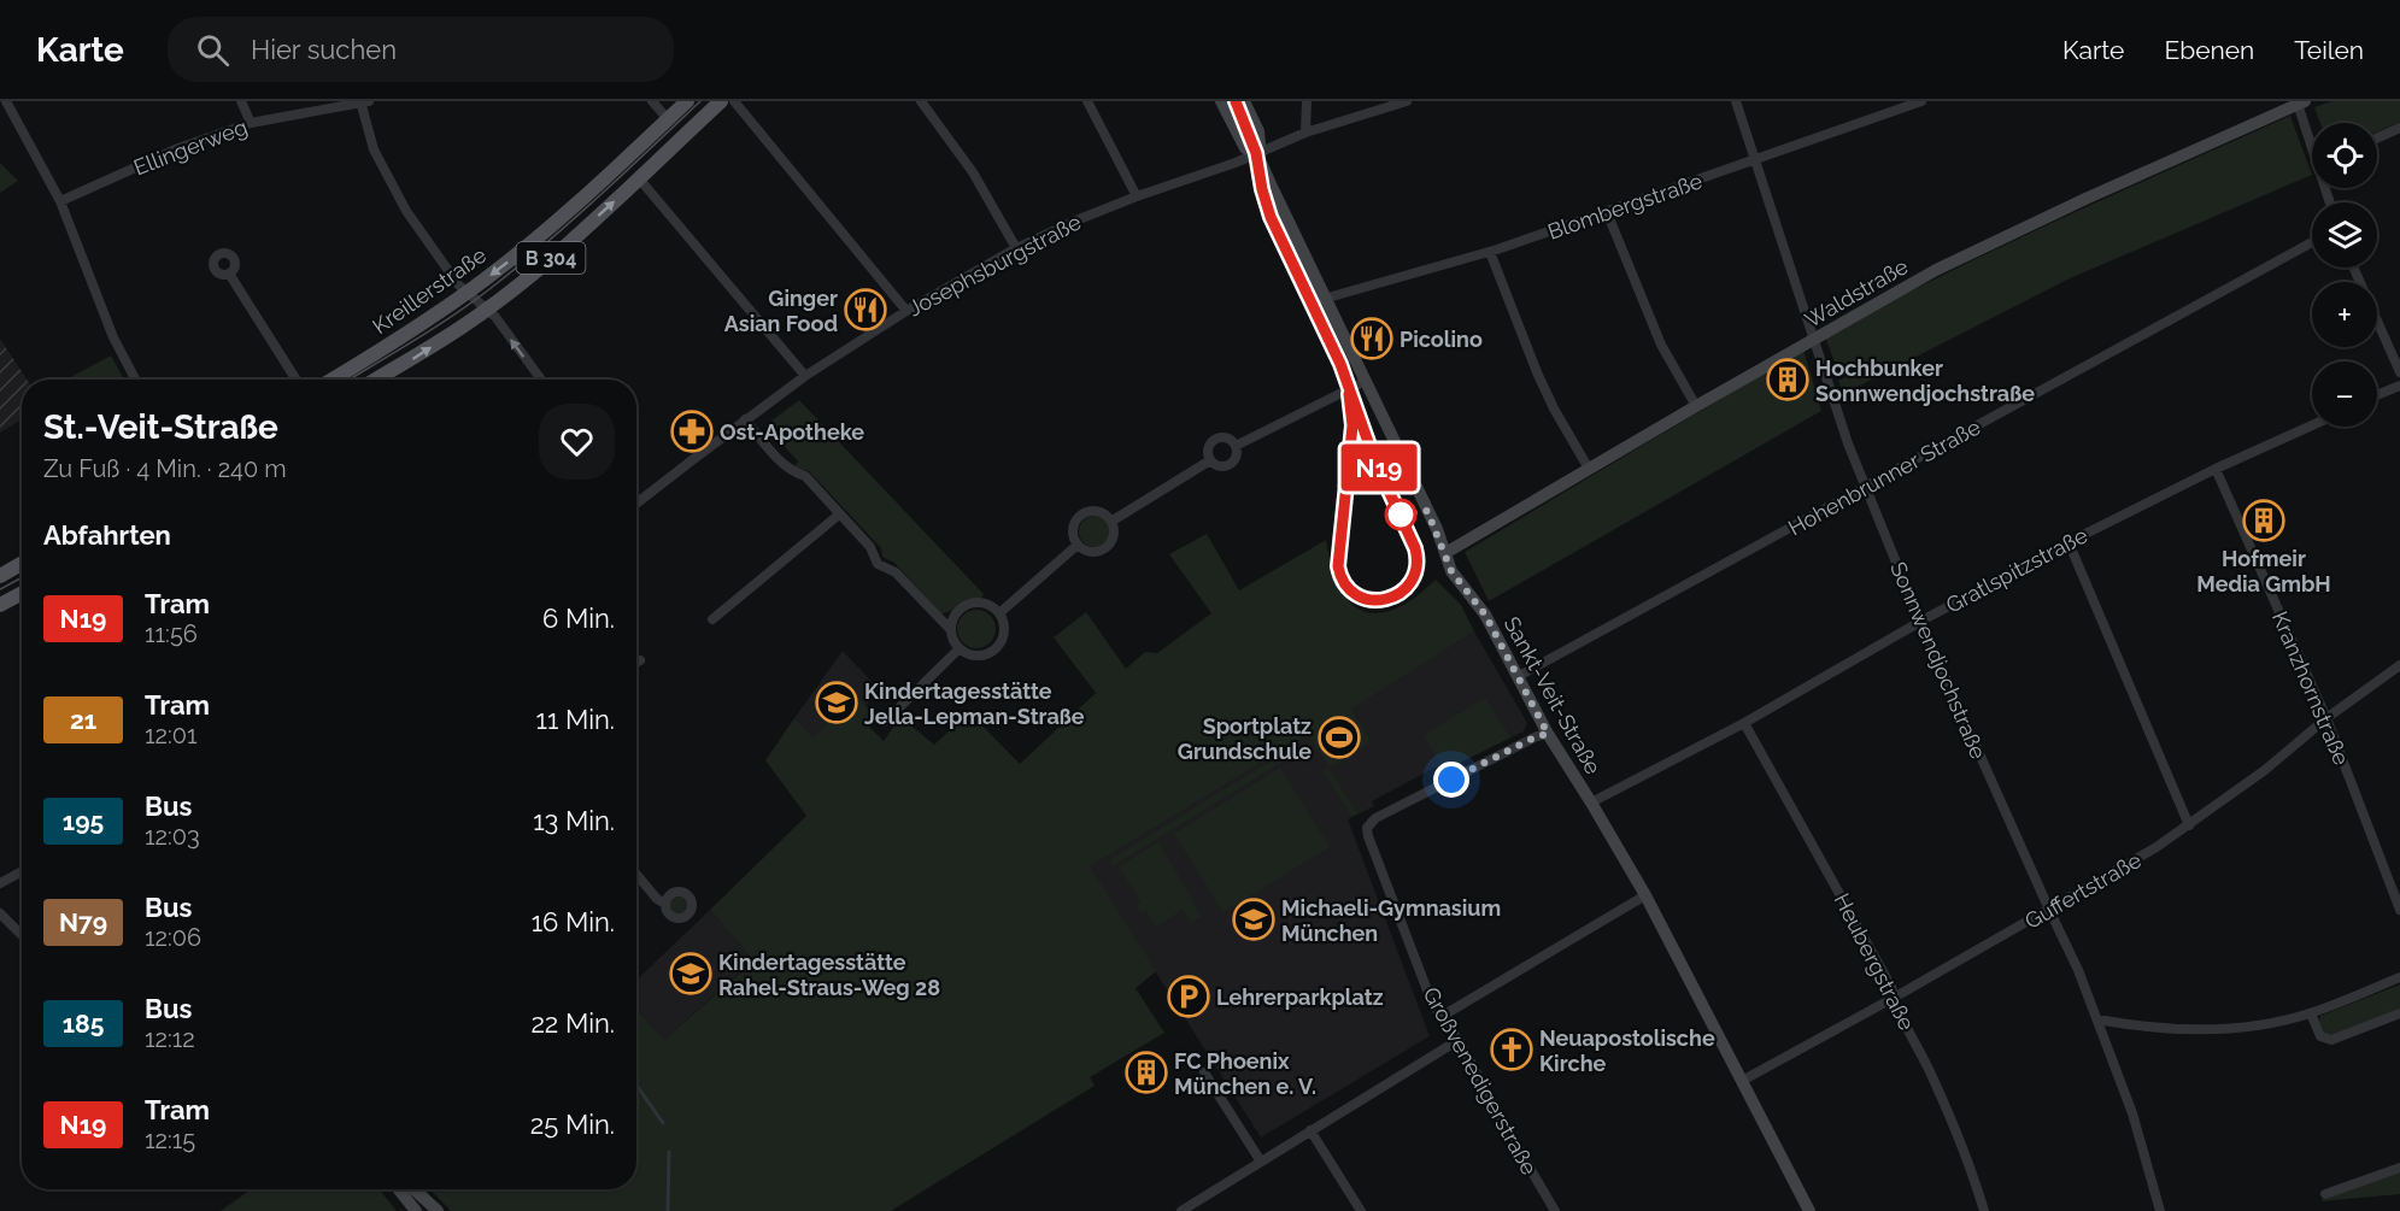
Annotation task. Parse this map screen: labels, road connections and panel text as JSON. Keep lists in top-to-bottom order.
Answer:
{
  "streets": {
    "main road": ["B 304", "Kreillerstraße"],
    "street": [
      "Ellingerweg",
      "Blombergstraße",
      "Josephsburgstraße",
      "Waldstraße",
      "Hohenbrunner Straße",
      "Gratlspitzstraße",
      "Sonnwendjochstraße",
      "Kranzhornstraße",
      "Sankt-Veit-Straße",
      "Guffertstraße",
      "Heubergstraße",
      "Großvenedigerstraße"
    ]
  },
  "crossings": [
    ["Blombergstraße", "Sonnwendjochstraße"],
    ["Blombergstraße", "Sankt-Veit-Straße"],
    ["Josephsburgstraße", "Sankt-Veit-Straße"],
    ["Waldstraße", "Sonnwendjochstraße"],
    ["Waldstraße", "Sankt-Veit-Straße"],
    ["Hohenbrunner Straße", "Sonnwendjochstraße"],
    ["Hohenbrunner Straße", "Sankt-Veit-Straße"],
    ["Gratlspitzstraße", "Sonnwendjochstraße"],
    ["Gratlspitzstraße", "Kranzhornstraße"],
    ["Gratlspitzstraße", "Sankt-Veit-Straße"],
    ["Gratlspitzstraße", "Heubergstraße"],
    ["Sonnwendjochstraße", "Guffertstraße"],
    ["Kranzhornstraße", "Guffertstraße"],
    ["Sankt-Veit-Straße", "Guffertstraße"],
    ["Sankt-Veit-Straße", "Großvenedigerstraße"],
    ["Guffertstraße", "Heubergstraße"]
  ],
  "places": {
    "restaurant": ["Ginger Asian Food", "Picolino"],
    "building": ["Hochbunker Sonnwendjochstraße", "Hofmeir Media GmbH", "FC Phoenix München e. V."],
    "pharmacy": ["Ost-Apotheke"],
    "school or university": ["Kindertagesstätte Jella-Lepman-Straße", "Michaeli-Gymnasium München", "Kindertagesstätte Rahel-Straus-Weg 28"],
    "sports": ["Sportplatz Grundschule"],
    "parking": ["Lehrerparkplatz"],
    "church": ["Neuapostolische Kirche"]
  },
  "lines": ["tram line N19"],
  "page": {
    "header": "Karte",
    "search": "Hier suchen",
    "nav": ["Karte", "Ebenen", "Teilen"],
    "on_map": "N19",
    "map_buttons": ["+", "−"],
    "heading": [
      ["St.-Veit-Straße", "Zu Fuß · 4 Min. · 240 m"],
      "Abfahrten"
    ],
    "list": [
      {
        "mark": "N19",
        "name": "Tram",
        "note": "11:56",
        "value": "6 Min."
      },
      {
        "mark": "21",
        "name": "Tram",
        "note": "12:01",
        "value": "11 Min."
      },
      {
        "mark": "195",
        "name": "Bus",
        "note": "12:03",
        "value": "13 Min."
      },
      {
        "mark": "N79",
        "name": "Bus",
        "note": "12:06",
        "value": "16 Min."
      },
      {
        "mark": "185",
        "name": "Bus",
        "note": "12:12",
        "value": "22 Min."
      },
      {
        "mark": "N19",
        "name": "Tram",
        "note": "12:15",
        "value": "25 Min."
      }
    ]
  }
}
